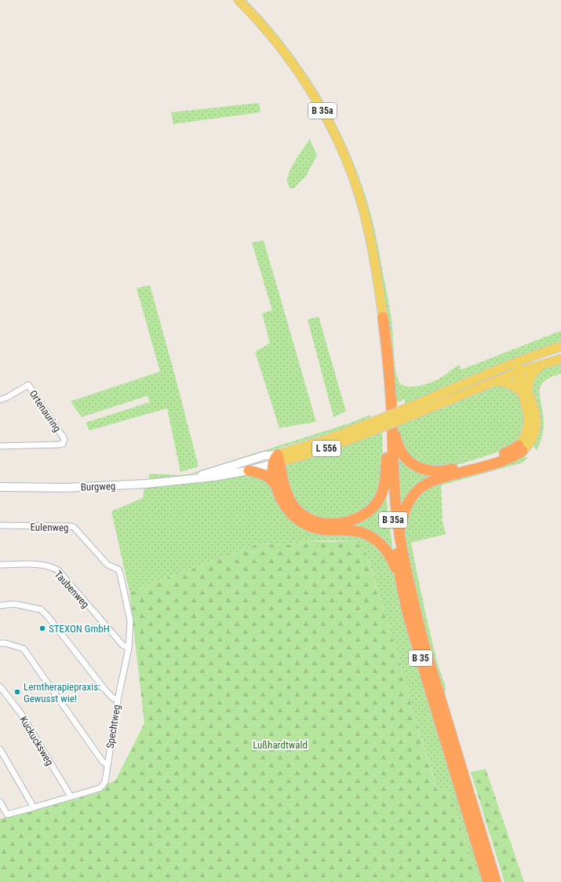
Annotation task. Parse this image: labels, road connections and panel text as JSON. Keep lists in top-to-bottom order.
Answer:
{
  "streets": {
    "highway": ["B 35a", "B 35"],
    "main road": ["L 556"],
    "street": [
      "Ortenauring",
      "Burgweg",
      "Eulenweg",
      "Taubenweg",
      "Spechtweg",
      "Kuckucksweg"
    ]
  },
  "crossings": [
    ["B 35a", "B 35"],
    ["L 556", "Burgweg"],
    ["L 556", "B 35"],
    ["Burgweg", "B 35"],
    ["Eulenweg", "Spechtweg"],
    ["Taubenweg", "Spechtweg"],
    ["Spechtweg", "Kuckucksweg"]
  ],
  "parks": ["Lußhardtwald"],
  "places": ["STEXON GmbH", "Lerntherapiepraxis: Gewusst wie!"]
}
